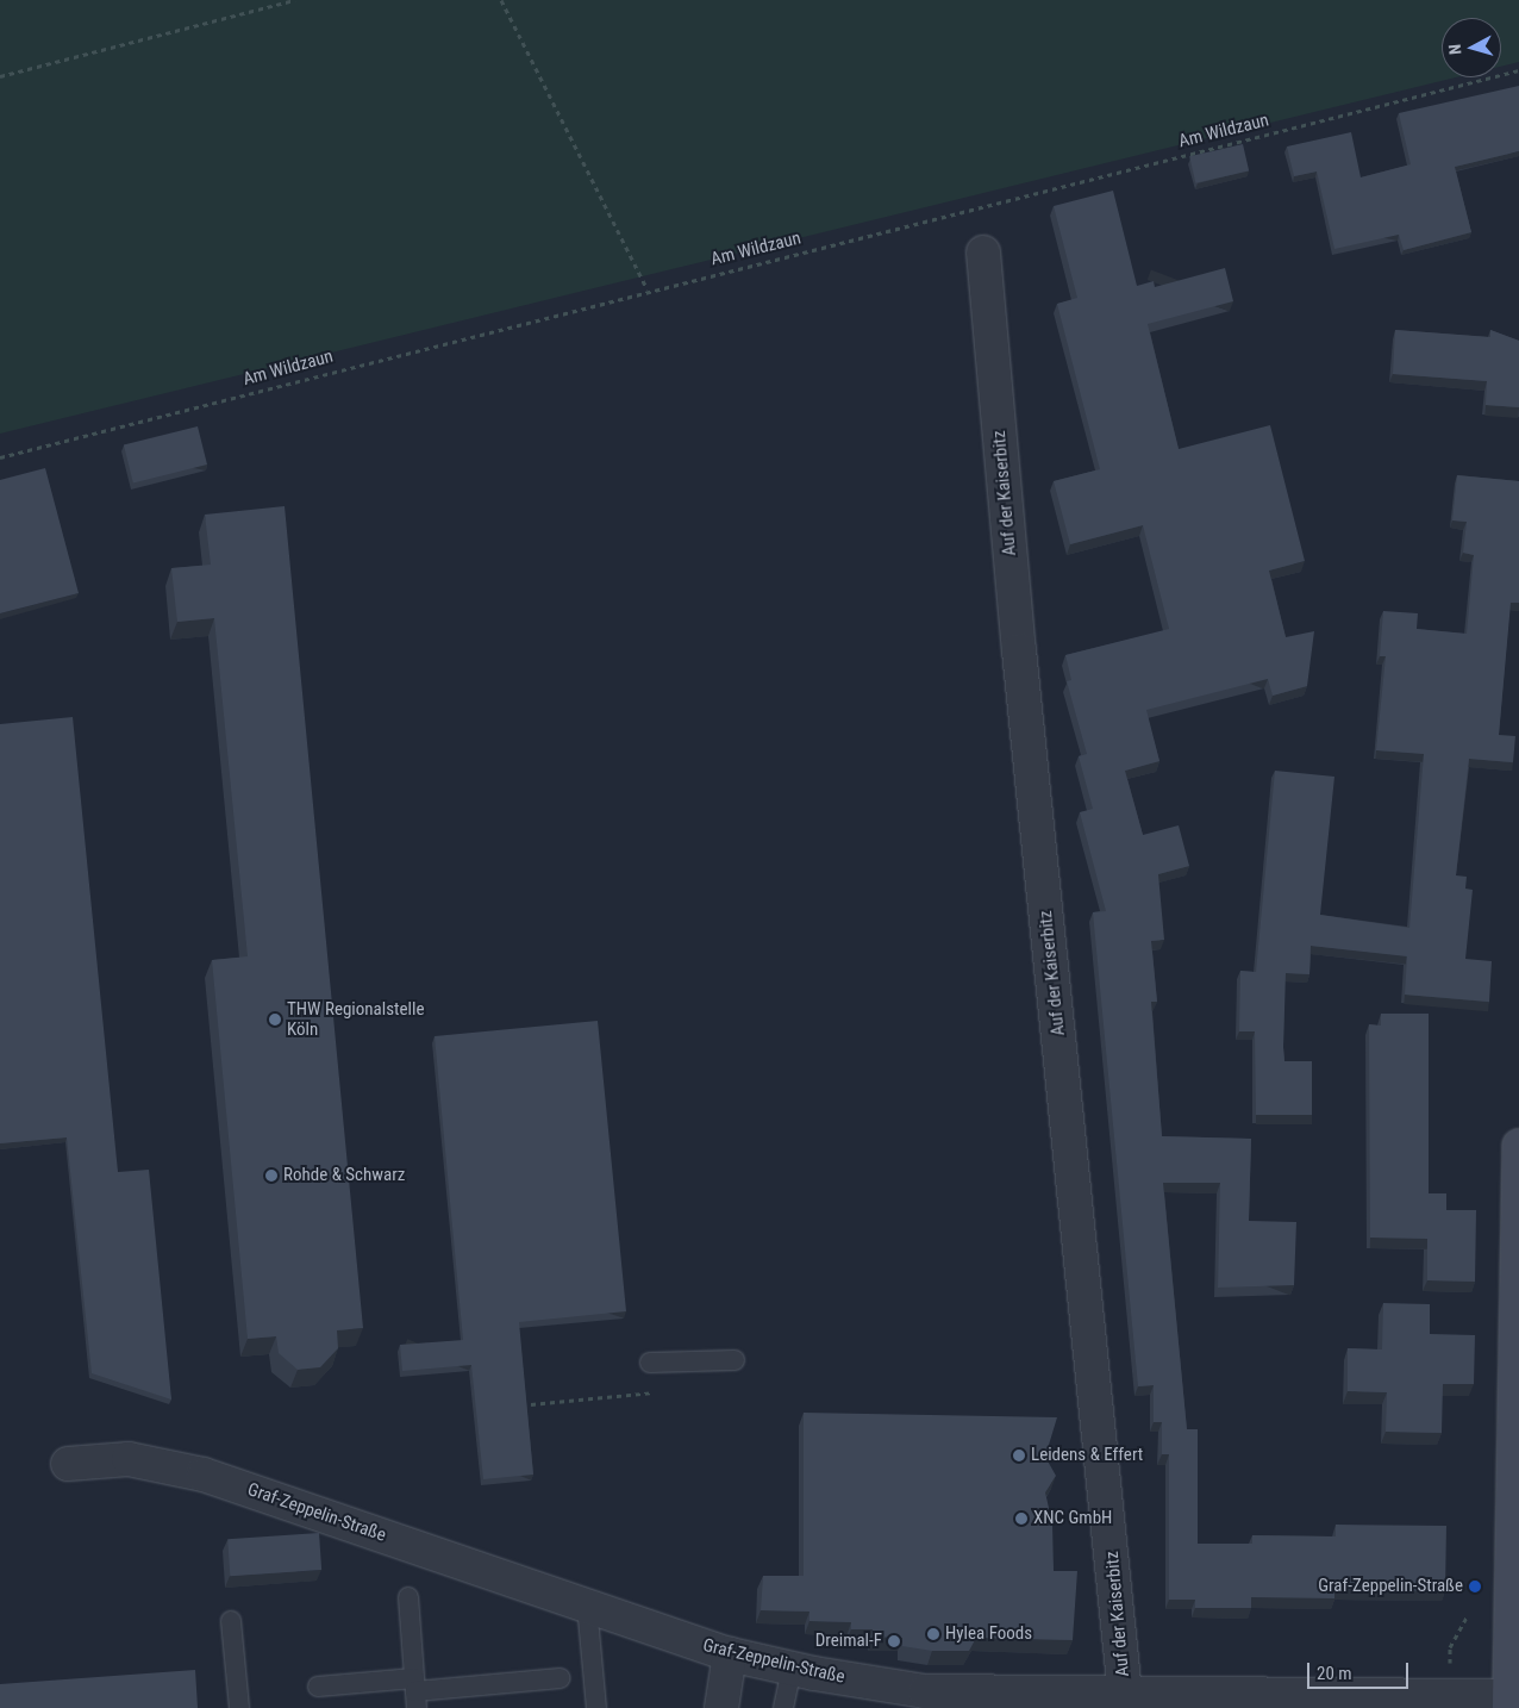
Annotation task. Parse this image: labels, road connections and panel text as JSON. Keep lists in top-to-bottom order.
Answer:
{
  "streets": {
    "street": ["Auf der Kaiserbitz", "Graf-Zeppelin-Straße"],
    "path": ["Am Wildzaun"]
  },
  "crossings": [
    ["Auf der Kaiserbitz", "Graf-Zeppelin-Straße"]
  ],
  "places": [
    "THW Regionalstelle Köln",
    "Rohde & Schwarz",
    "Leidens & Effert",
    "XNC GmbH",
    "Graf-Zeppelin-Straße",
    "Hylea Foods",
    "Dreimal-F"
  ],
  "scale_bar": "20 m",
  "north": "left"
}
